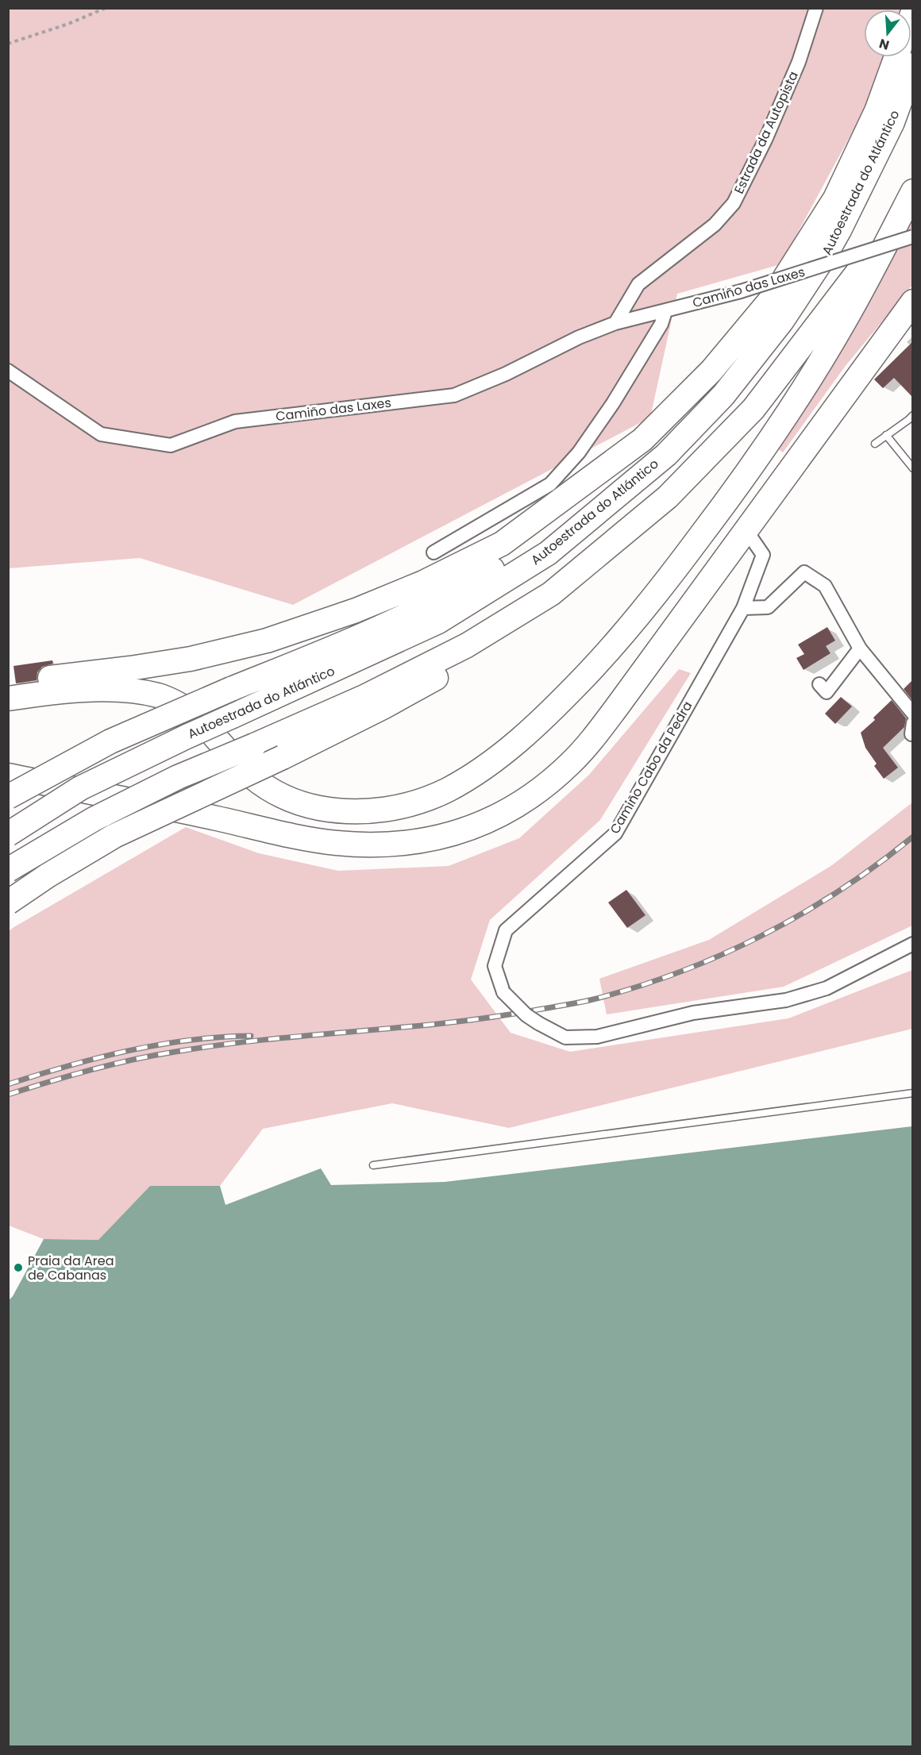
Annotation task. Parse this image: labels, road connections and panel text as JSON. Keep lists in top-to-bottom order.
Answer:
{
  "streets": {
    "highway": ["Autoestrada do Atlántico"],
    "street": ["Estrada da Autopista", "Camiño das Laxes", "Camiño Cabo da Pedra"]
  },
  "crossings": [
    ["Estrada da Autopista", "Camiño das Laxes"]
  ],
  "places": ["Praia da Area de Cabanas"],
  "north": "bottom"
}
